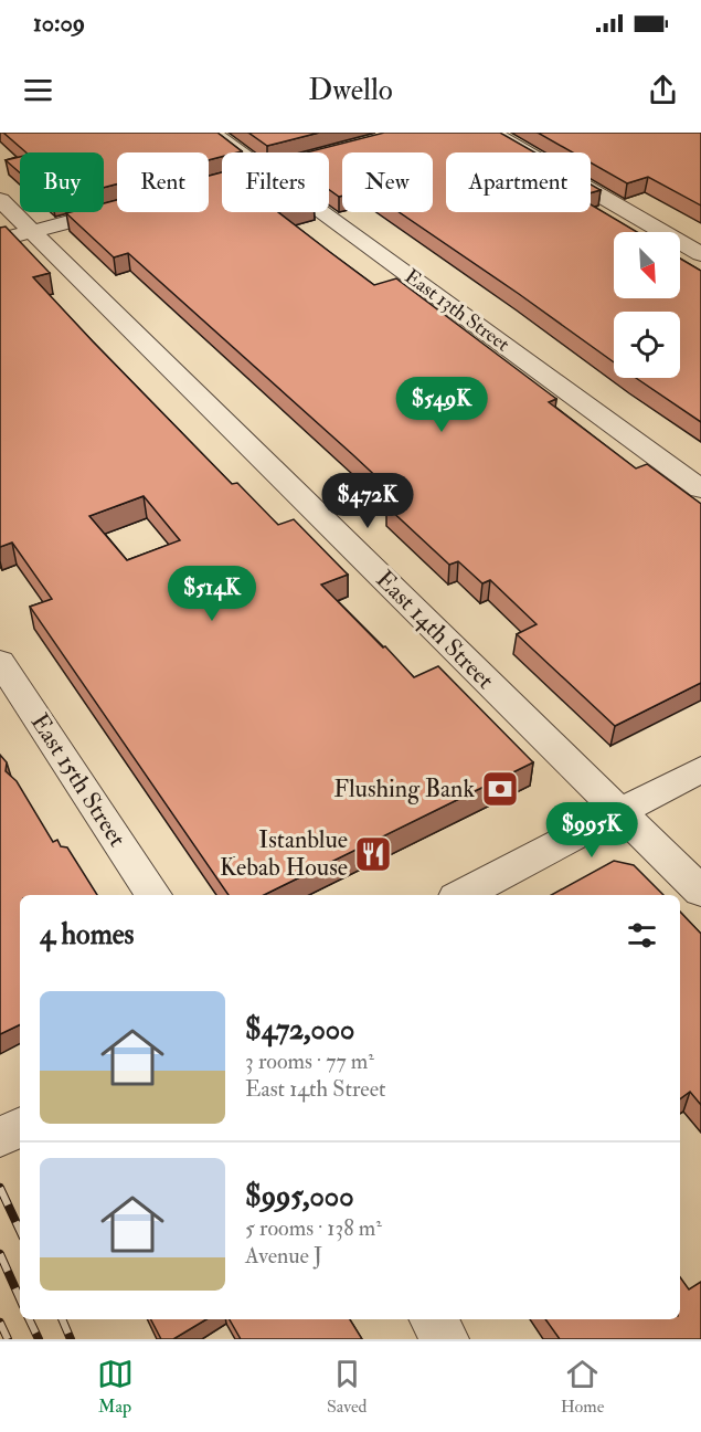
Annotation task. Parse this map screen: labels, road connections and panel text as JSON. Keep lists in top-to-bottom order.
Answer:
{
  "streets": {
    "street": ["East 13th Street", "East 14th Street", "East 15th Street"]
  },
  "places": {
    "bank": ["Flushing Bank"],
    "restaurant": ["Istanblue Kebab House"]
  },
  "north": "bottom right",
  "page": {
    "status": "10:09",
    "header": "Dwello",
    "chip": [
      "Buy",
      "Rent",
      "Filters",
      "New",
      "Apartment"
    ],
    "price": [
      "$549K",
      "$472K",
      "$514K",
      "$995K"
    ],
    "heading": "4 homes",
    "list": [
      {
        "name": "$472,000",
        "note": "3 rooms · 77 m² · East 14th Street"
      },
      {
        "name": "$995,000",
        "note": "5 rooms · 138 m² · Avenue J"
      }
    ],
    "tabs": ["Map", "Saved", "Home"]
  }
}
